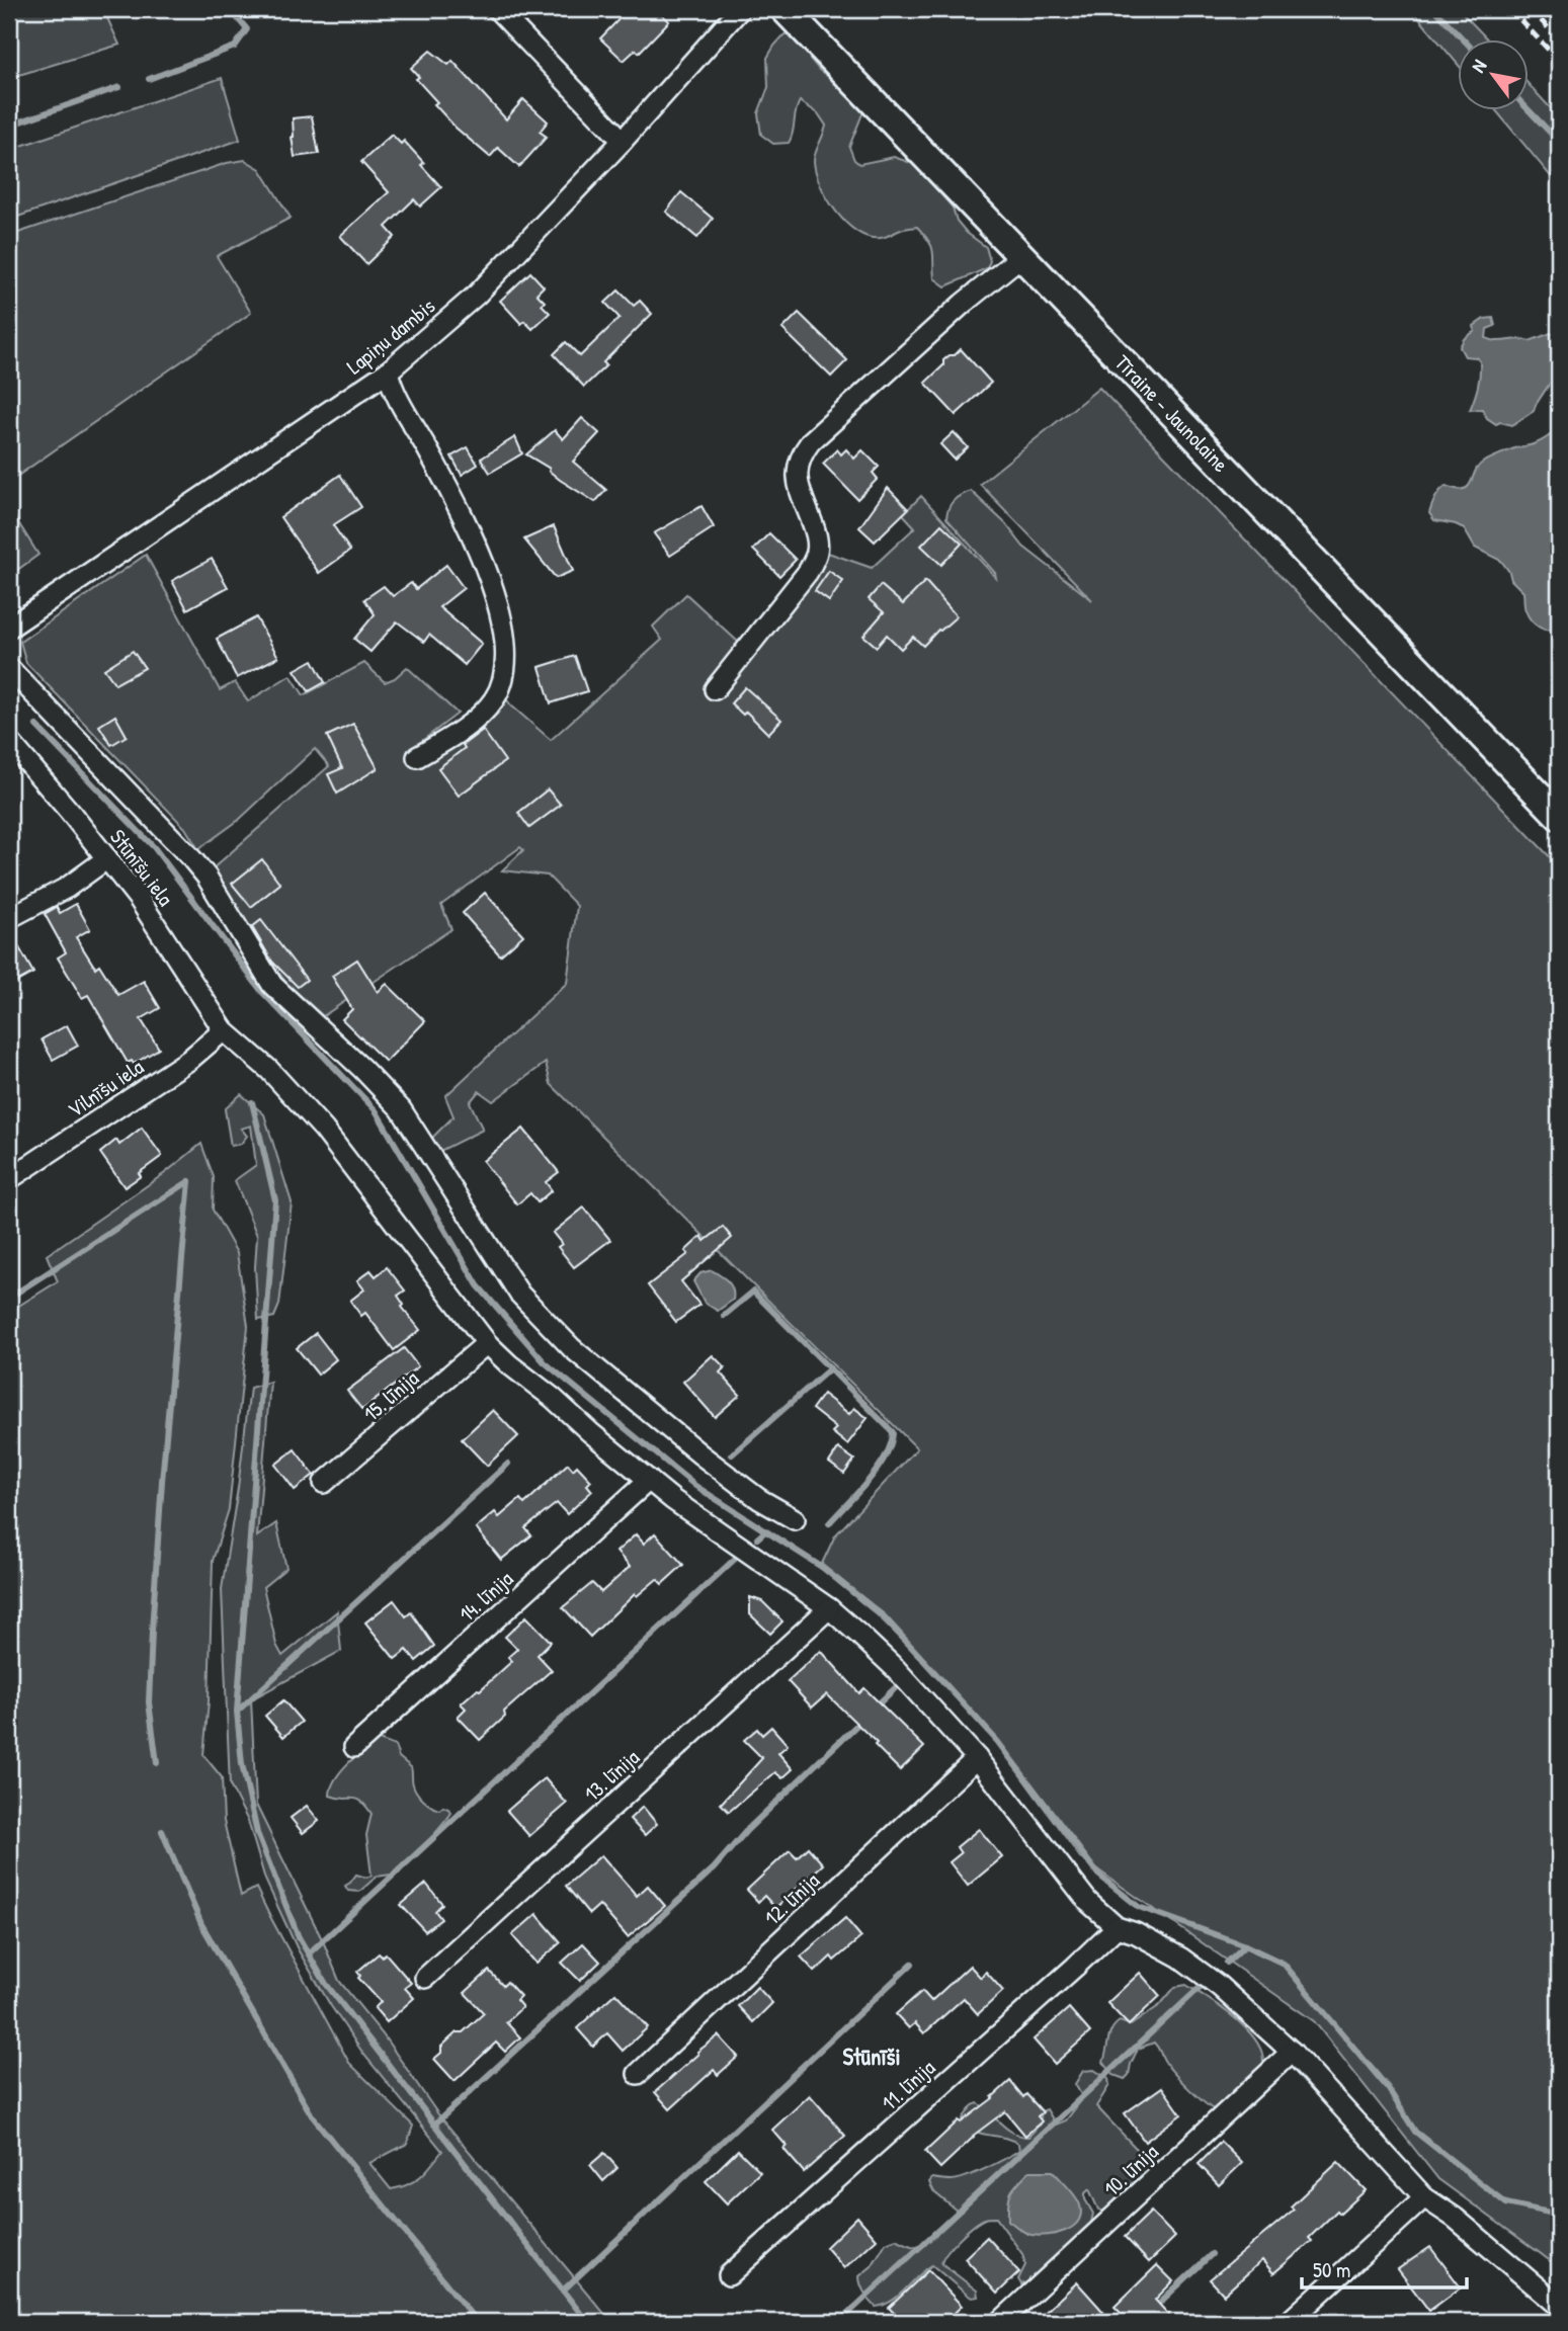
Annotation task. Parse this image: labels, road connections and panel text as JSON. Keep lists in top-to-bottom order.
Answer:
{
  "streets": {
    "main road": ["Tīraine - Jaunolaine"],
    "street": [
      "Lapiņu dambis",
      "Stūnīšu iela",
      "Vilnīšu iela",
      "15. līnija",
      "14. līnija",
      "13. līnija",
      "12. līnija",
      "11. līnija",
      "10. līnija"
    ]
  },
  "crossings": [
    ["Stūnīšu iela", "Vilnīšu iela"],
    ["Stūnīšu iela", "15. līnija"],
    ["Stūnīšu iela", "14. līnija"],
    ["Stūnīšu iela", "13. līnija"],
    ["Stūnīšu iela", "12. līnija"],
    ["Stūnīšu iela", "11. līnija"]
  ],
  "districts": ["Stūnīši"],
  "scale_bar": "50 m",
  "north": "top left"
}
